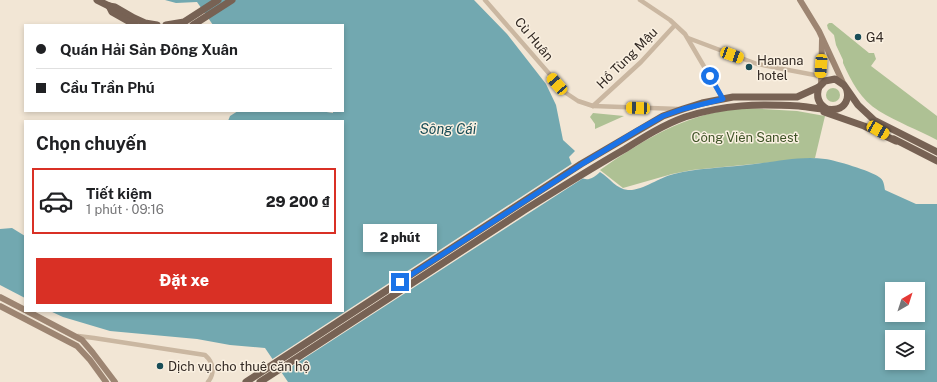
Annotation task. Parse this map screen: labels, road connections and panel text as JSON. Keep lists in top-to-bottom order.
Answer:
{
  "streets": {
    "street": ["Cù Huân", "Hồ Tùng Mậu"]
  },
  "crossings": [
    ["Cù Huân", "Hồ Tùng Mậu"]
  ],
  "water": ["Sông Cái"],
  "parks": ["Công Viên Sanest"],
  "places": ["G4", "Hanana hotel", "Dịch vụ cho thuê căn hộ"],
  "north": "top right",
  "page": {
    "banner": ["Quán Hải Sản Đông Xuân", "Cầu Trần Phú"],
    "heading": "Chọn chuyến",
    "list": [
      {
        "name": "Tiết kiệm",
        "note": "1 phút · 09:16",
        "value": "29 200 ₫"
      }
    ],
    "bubble": "2 phút",
    "buttons": "Đặt xe"
  }
}
